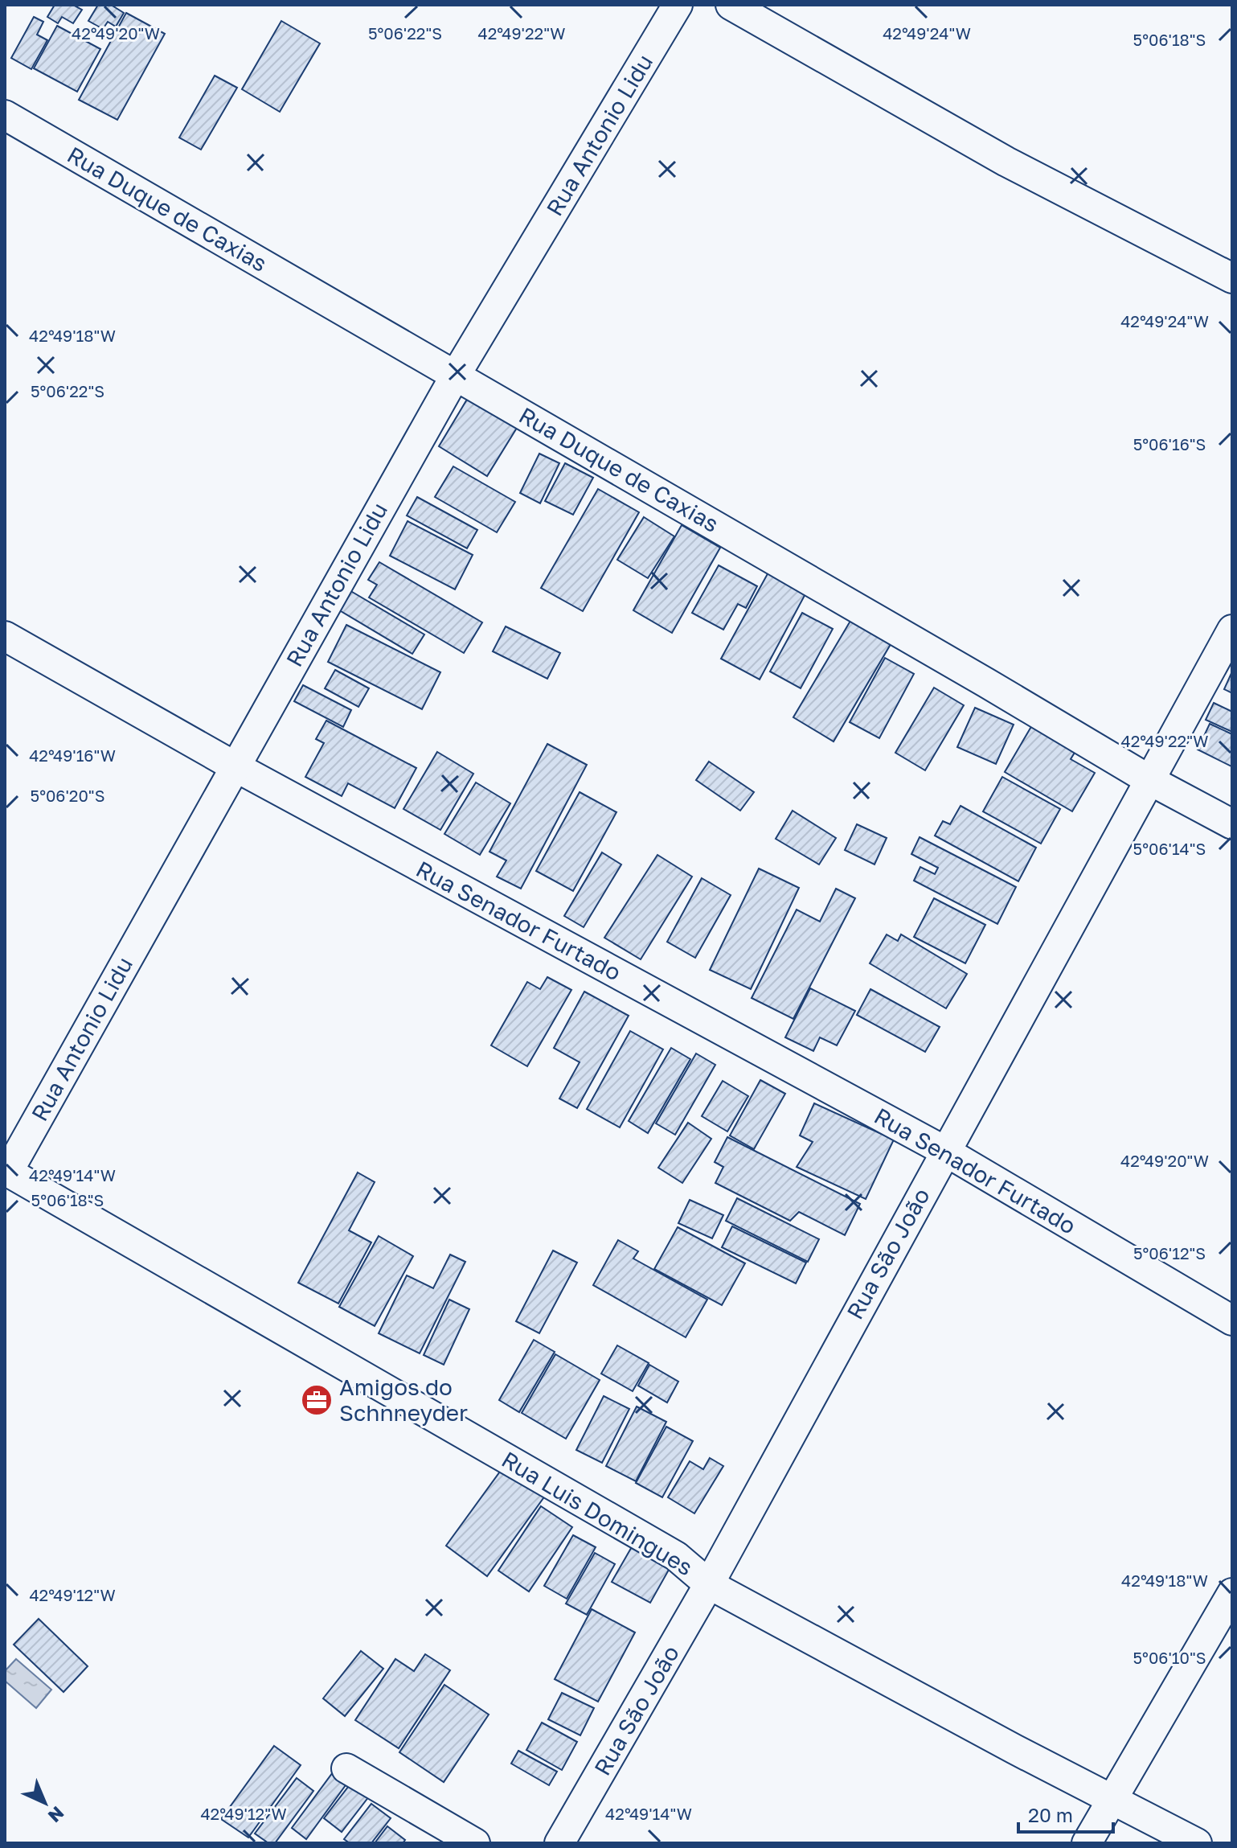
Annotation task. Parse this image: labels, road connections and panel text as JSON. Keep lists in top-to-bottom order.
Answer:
{
  "streets": {
    "street": [
      "Rua Antonio Lidu",
      "Rua Duque de Caxias",
      "Rua Senador Furtado",
      "Rua São João",
      "Rua Luis Domingues"
    ]
  },
  "crossings": [
    ["Rua Antonio Lidu", "Rua Duque de Caxias"],
    ["Rua Antonio Lidu", "Rua Senador Furtado"],
    ["Rua Antonio Lidu", "Rua Luis Domingues"],
    ["Rua Duque de Caxias", "Rua São João"],
    ["Rua Senador Furtado", "Rua São João"],
    ["Rua São João", "Rua Luis Domingues"]
  ],
  "places": {
    "office": ["Amigos do Schnneyder"]
  },
  "scale_bar": "20 m",
  "north": "bottom right",
  "coordinates": [
    "5°06'22\"S",
    "42°49'20\"W",
    "42°49'22\"W",
    "42°49'24\"W",
    "5°06'18\"S",
    "42°49'18\"W",
    "5°06'16\"S",
    "42°49'16\"W",
    "5°06'20\"S",
    "5°06'14\"S",
    "42°49'14\"W",
    "5°06'12\"S",
    "42°49'12\"W",
    "5°06'10\"S"
  ]
}
